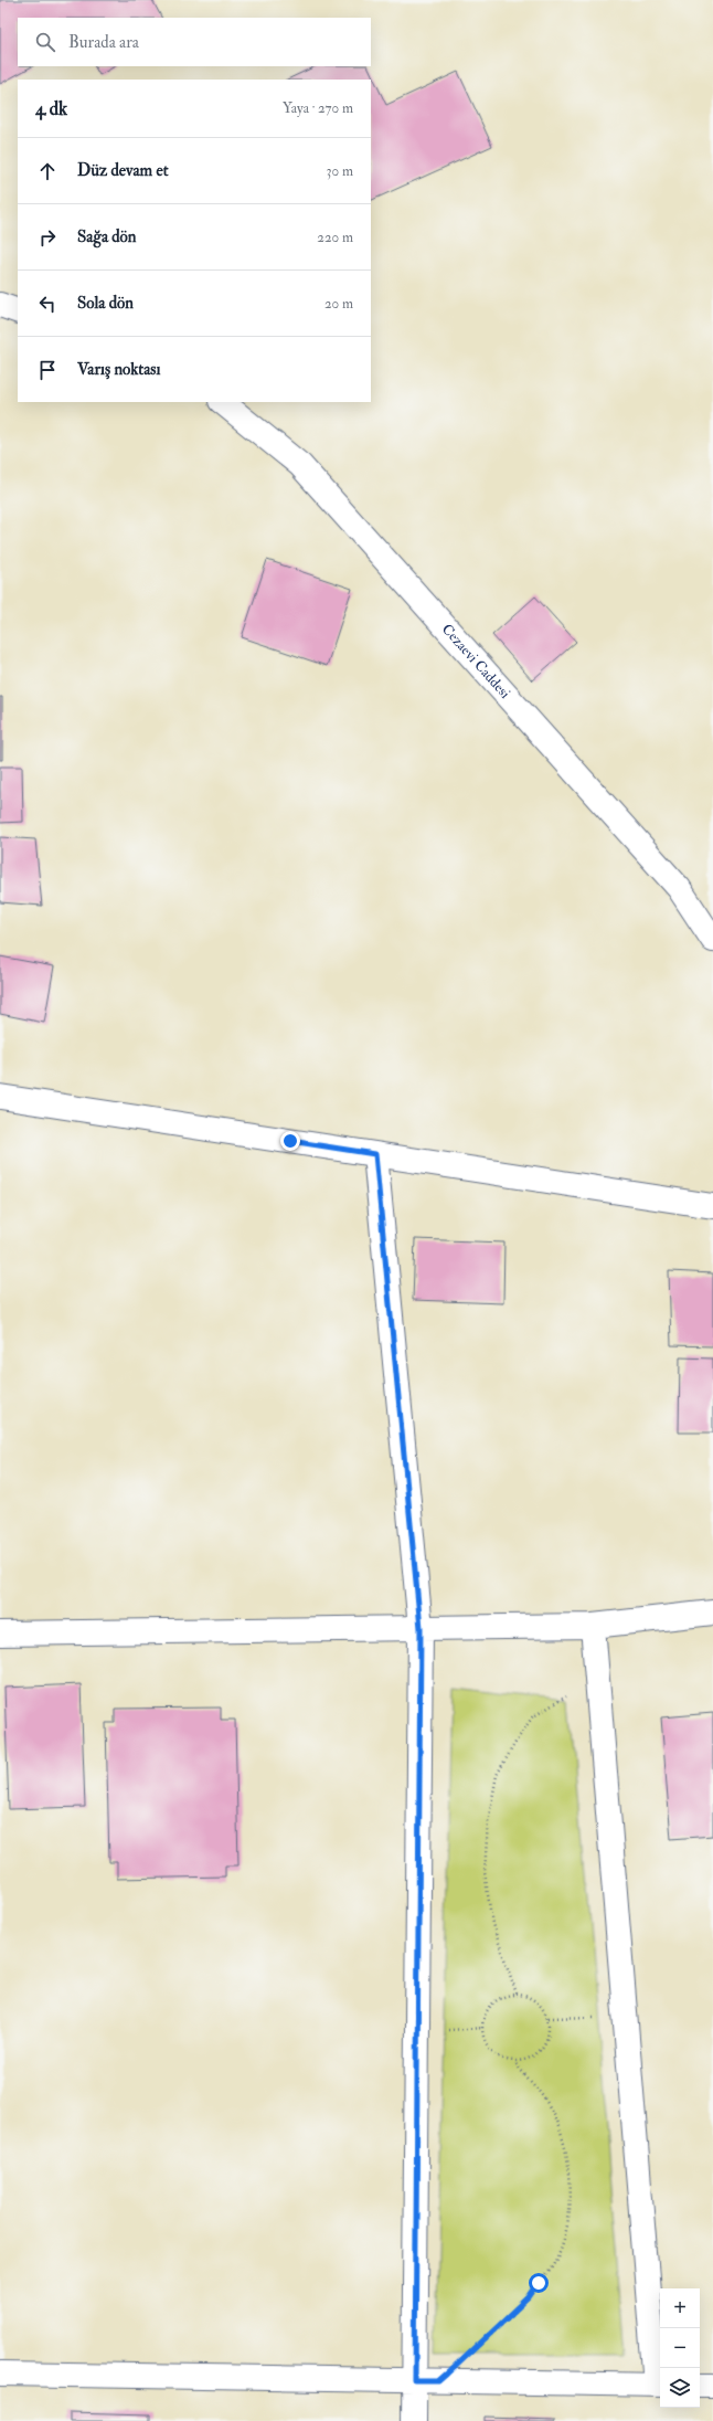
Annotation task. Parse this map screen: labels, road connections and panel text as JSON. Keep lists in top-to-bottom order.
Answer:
{
  "streets": {
    "street": ["Cezaevi Caddesi"]
  },
  "page": {
    "search": "Burada ara",
    "heading": ["4 dk", "Yaya · 270 m"],
    "list": [
      ["Düz devam et", "30 m"],
      ["Sağa dön", "220 m"],
      ["Sola dön", "20 m"],
      "Varış noktası"
    ],
    "map_buttons": ["+", "−"]
  }
}
